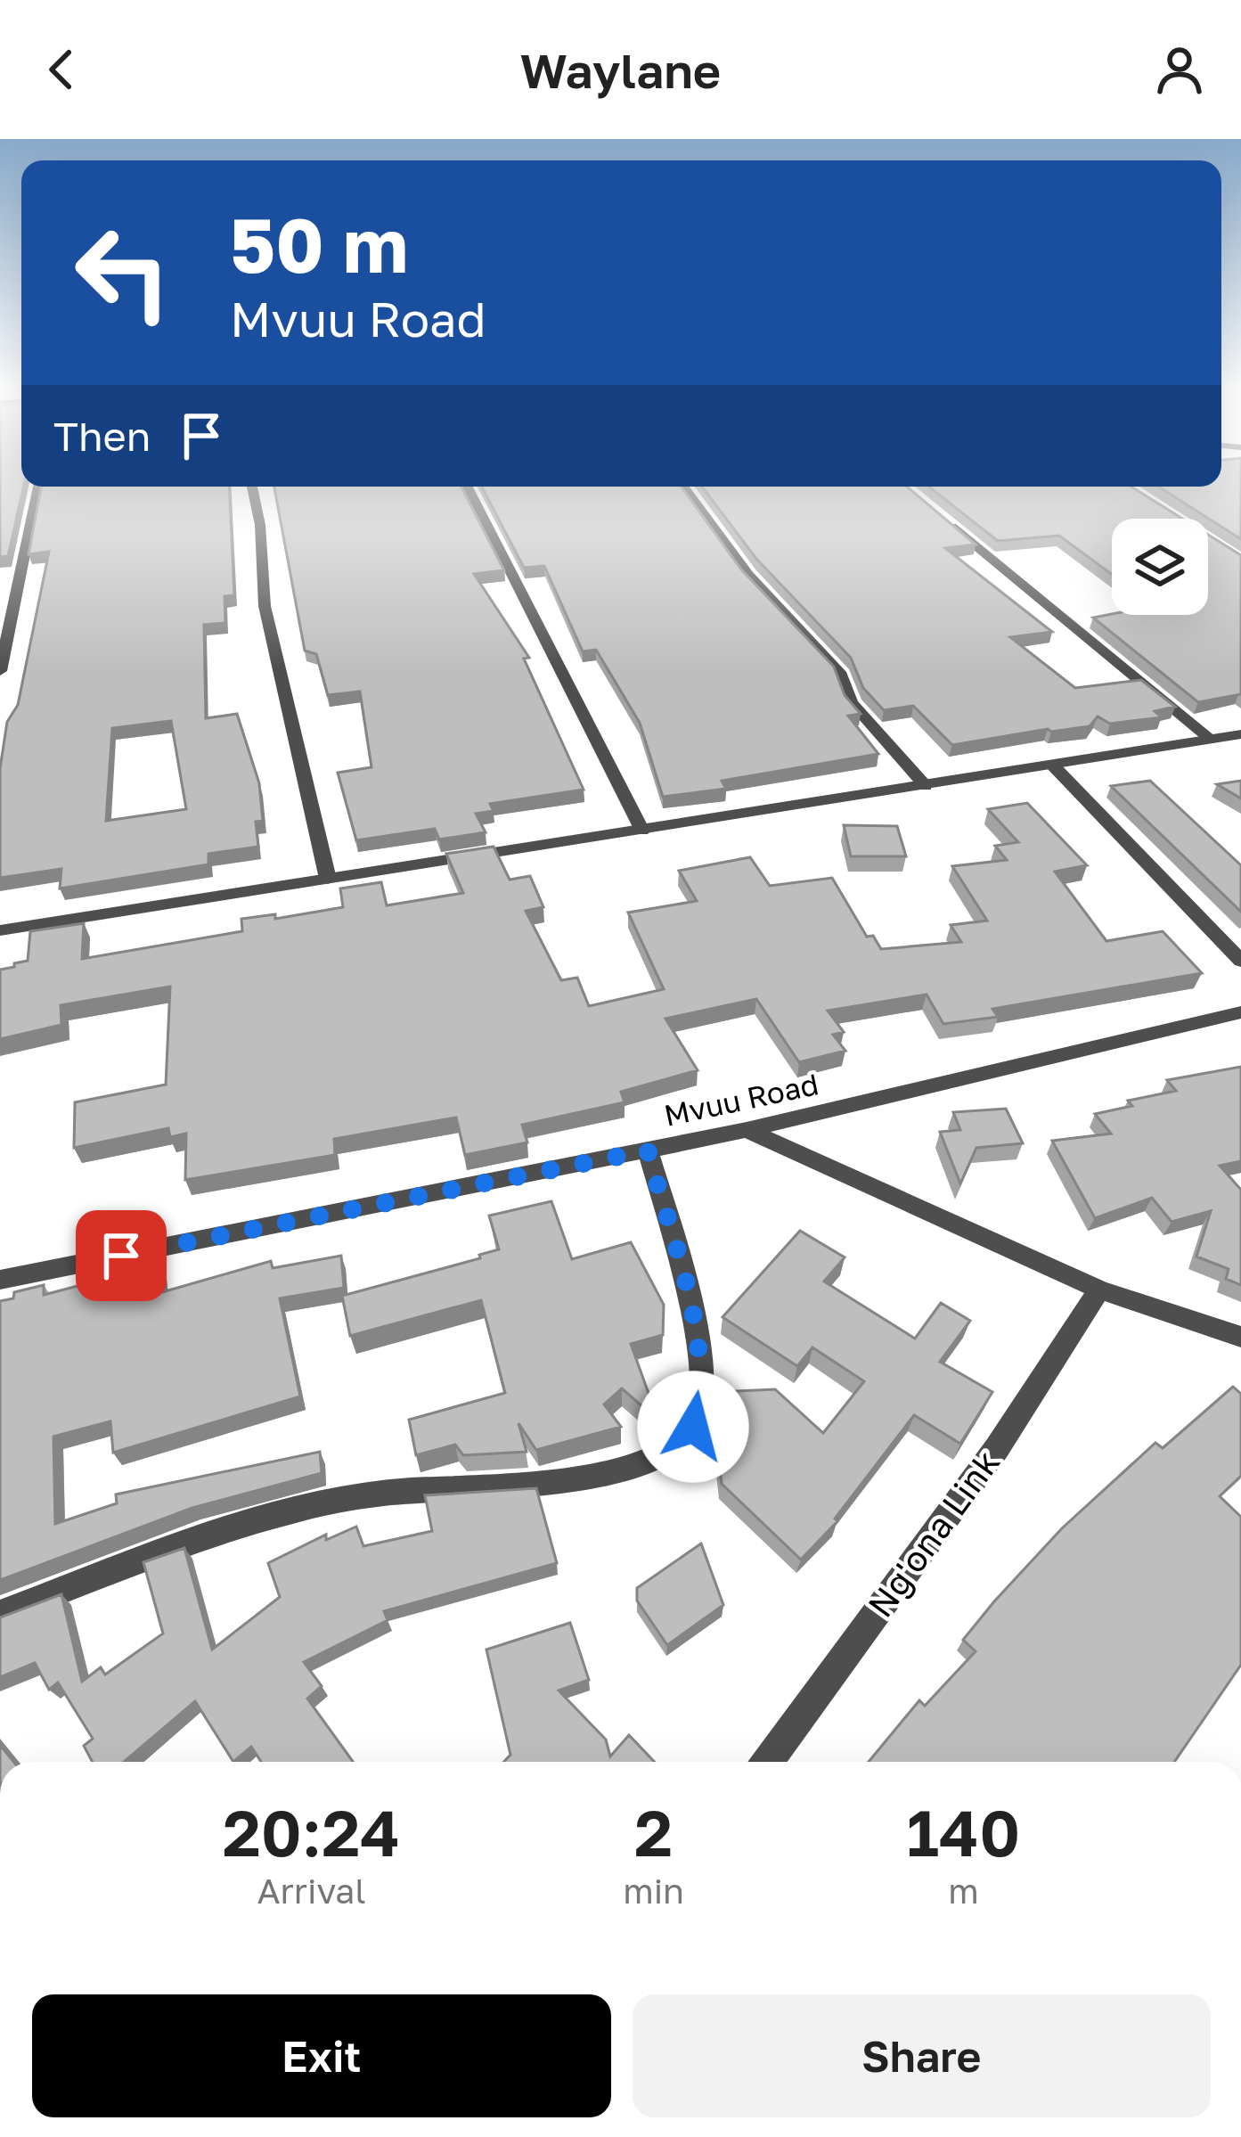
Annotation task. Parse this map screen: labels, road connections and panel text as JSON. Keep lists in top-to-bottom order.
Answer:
{
  "streets": {
    "street": ["Mvuu Road", "Ng'ona Link"]
  },
  "page": {
    "header": "Waylane",
    "turn": ["50 m", "Mvuu Road"],
    "then": "Then",
    "eta": [
      "20:24",
      "Arrival",
      "2",
      "min",
      "140",
      "m"
    ],
    "buttons": ["Exit", "Share"]
  }
}
